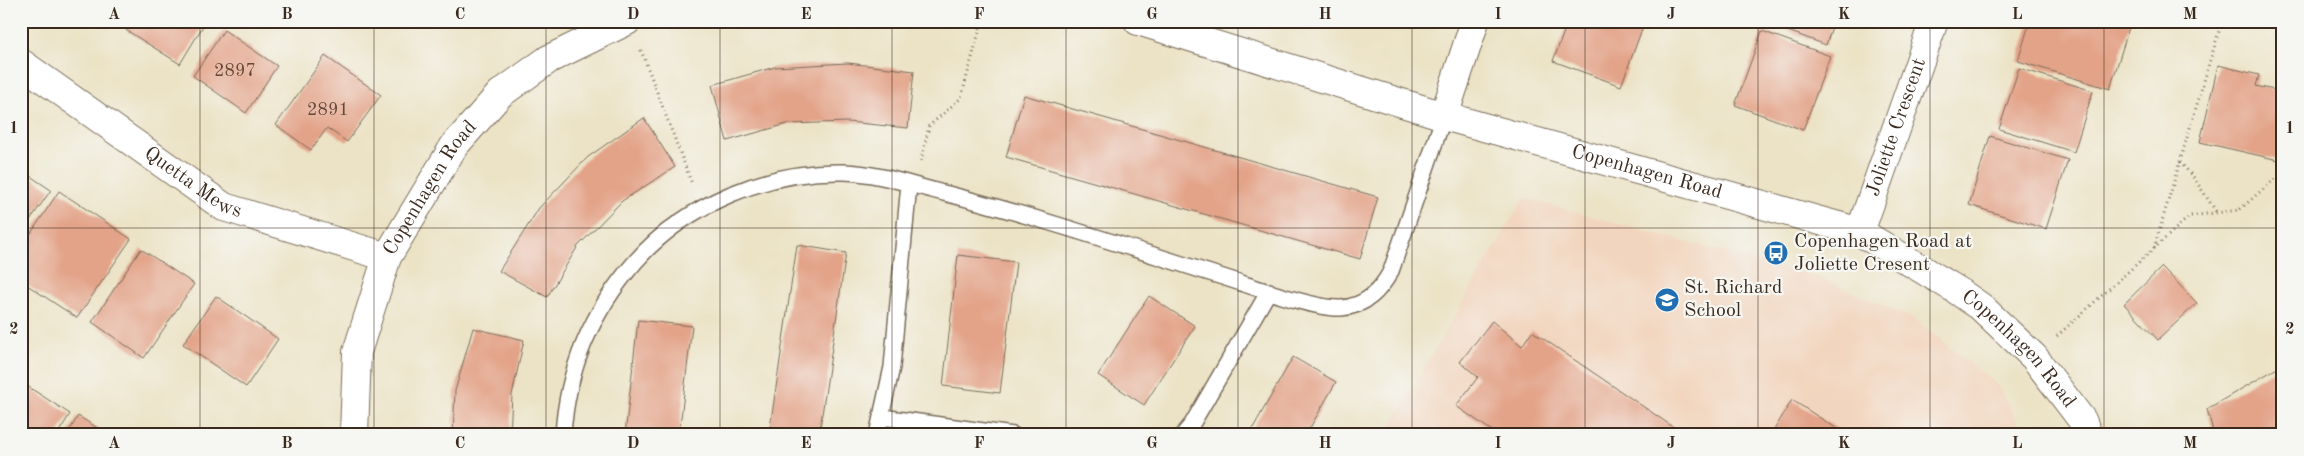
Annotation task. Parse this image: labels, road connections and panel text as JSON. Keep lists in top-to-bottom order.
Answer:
{
  "streets": {
    "street": ["Joliette Crescent", "Copenhagen Road", "Quetta Mews"]
  },
  "crossings": [
    ["Joliette Crescent", "Copenhagen Road"],
    ["Copenhagen Road", "Quetta Mews"]
  ],
  "places": {
    "bus stop": ["Copenhagen Road at Joliette Cresent"],
    "school or university": ["St. Richard School"]
  },
  "house_numbers": ["2897", "2891"],
  "grid": {
    "columns": [
      "A",
      "B",
      "C",
      "D",
      "E",
      "F",
      "G",
      "H",
      "I",
      "J",
      "K",
      "L",
      "M"
    ],
    "rows": ["1", "2"]
  }
}
